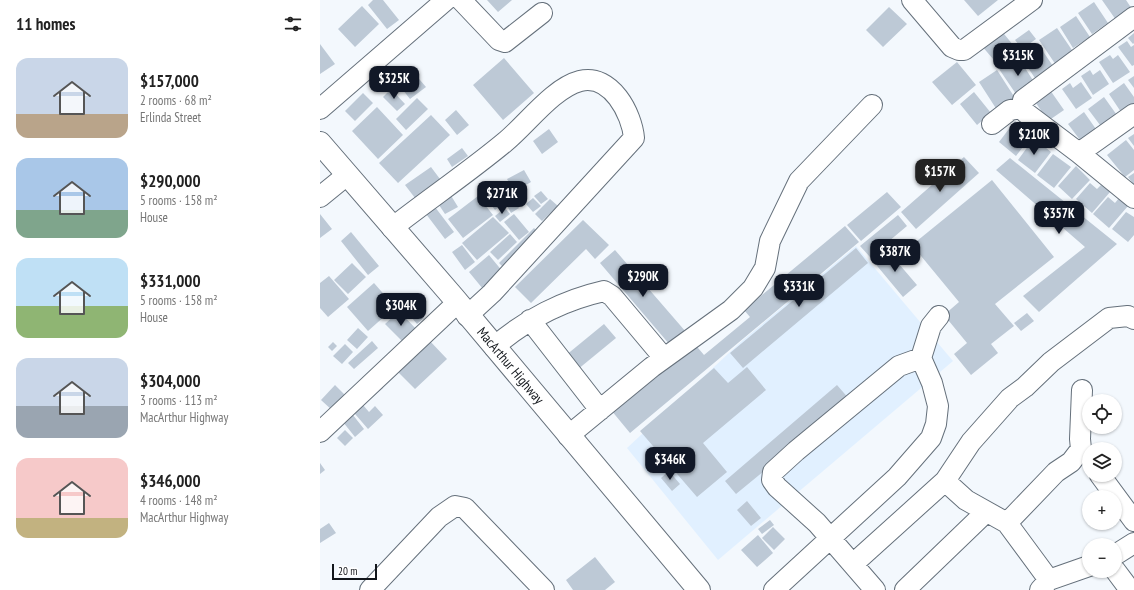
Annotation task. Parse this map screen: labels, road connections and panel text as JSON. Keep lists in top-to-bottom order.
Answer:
{
  "streets": {
    "highway": ["MacArthur Highway"]
  },
  "scale_bar": "20 m",
  "page": {
    "heading": "11 homes",
    "price": [
      "$315K",
      "$325K",
      "$210K",
      "$157K",
      "$271K",
      "$357K",
      "$387K",
      "$290K",
      "$331K",
      "$304K",
      "$346K"
    ],
    "list": [
      {
        "name": "$157,000",
        "note": "2 rooms · 68 m² · Erlinda Street"
      },
      {
        "name": "$290,000",
        "note": "5 rooms · 158 m² · House"
      },
      {
        "name": "$331,000",
        "note": "5 rooms · 158 m² · House"
      },
      {
        "name": "$304,000",
        "note": "3 rooms · 113 m² · MacArthur Highway"
      },
      {
        "name": "$346,000",
        "note": "4 rooms · 148 m² · MacArthur Highway"
      }
    ],
    "map_buttons": ["+", "−"],
    "scale": "20 m"
  }
}
